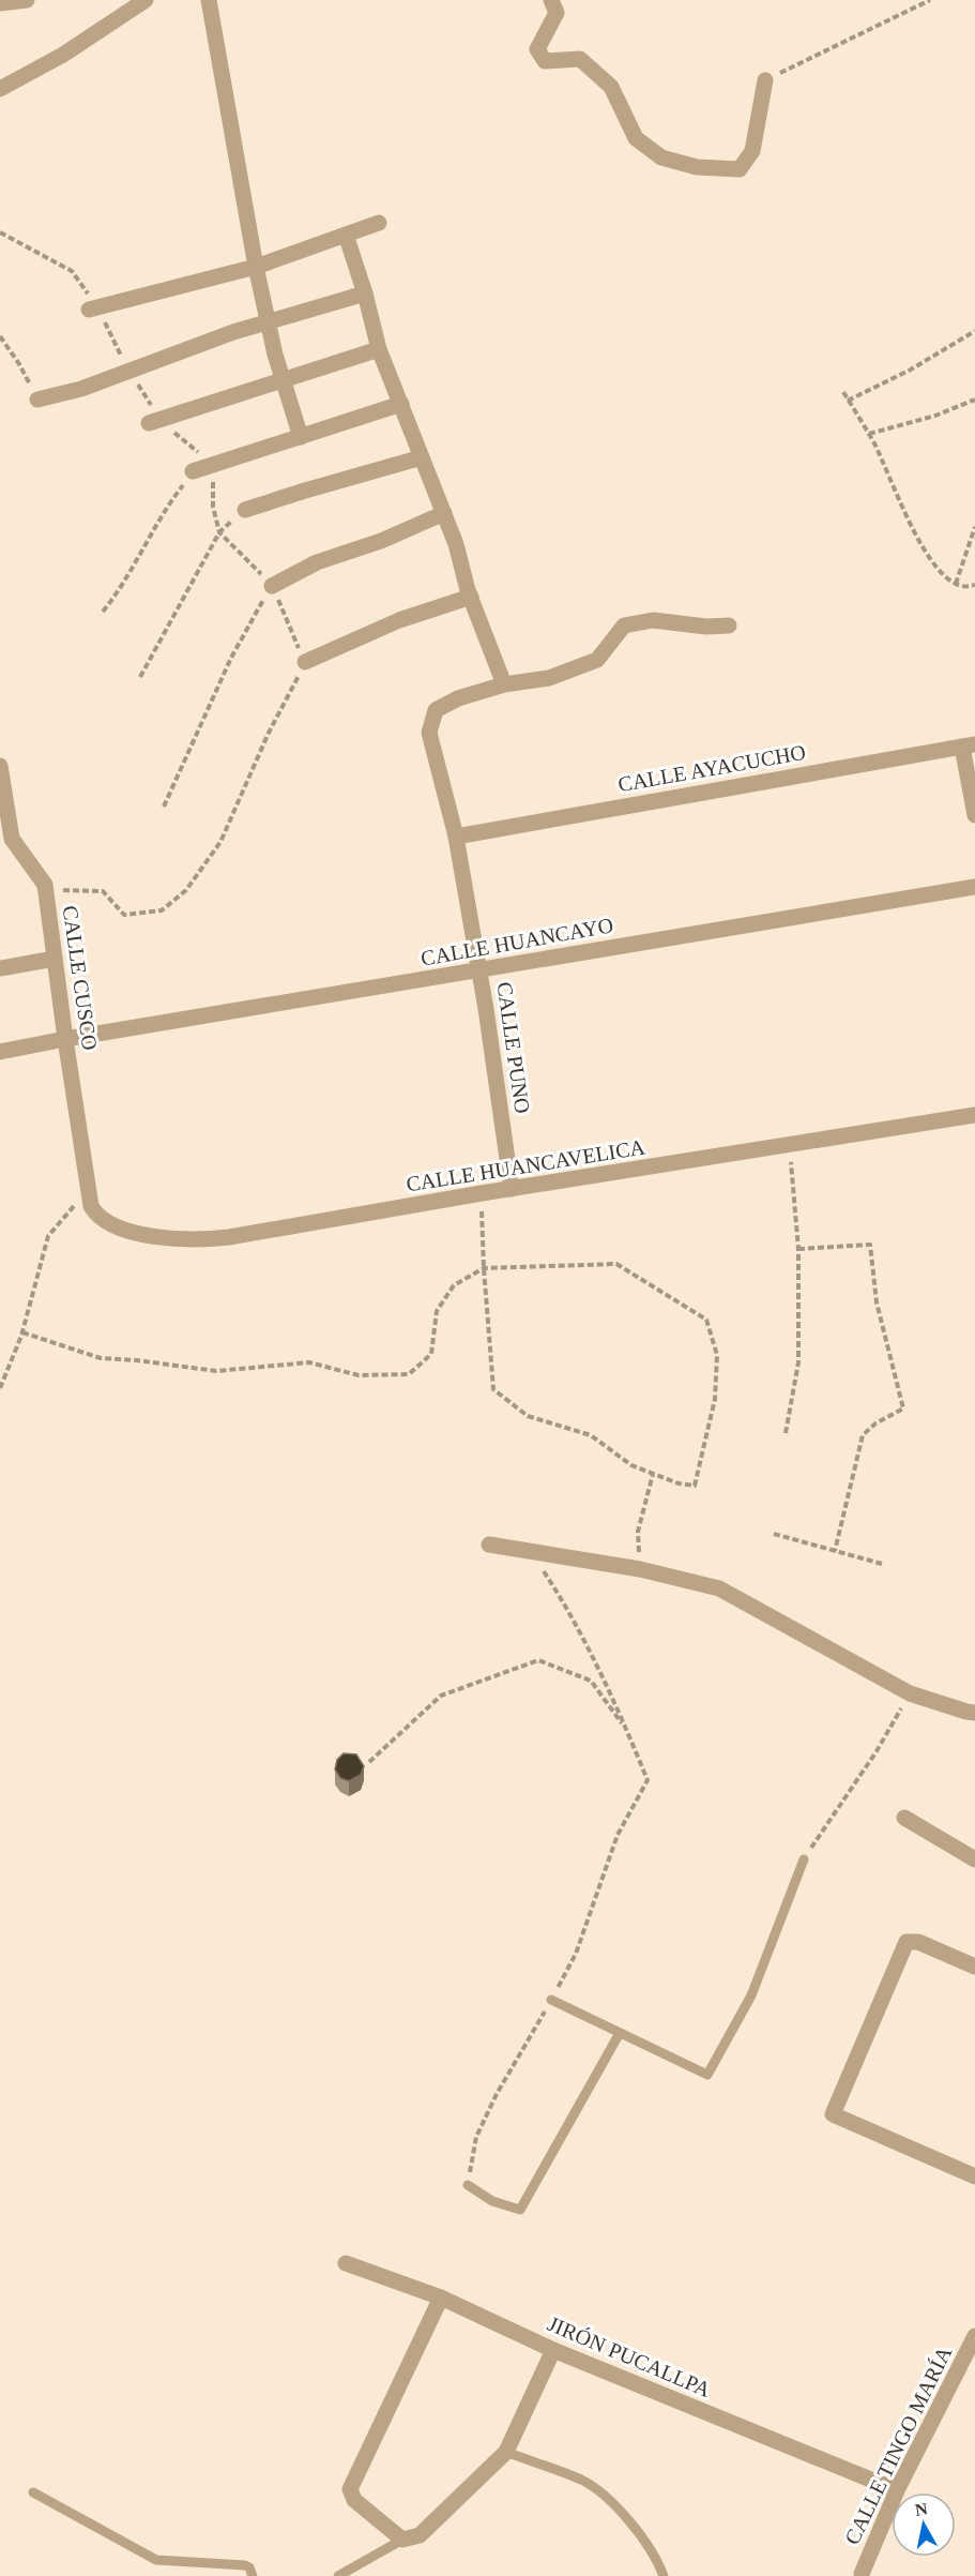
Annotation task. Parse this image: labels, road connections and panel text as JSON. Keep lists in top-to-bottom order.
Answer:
{
  "streets": {
    "street": [
      "CALLE AYACUCHO",
      "CALLE HUANCAYO",
      "CALLE CUSCO",
      "CALLE PUNO",
      "CALLE HUANCAVELICA",
      "JIRÓN PUCALLPA",
      "CALLE TINGO MARÍA"
    ]
  },
  "crossings": [
    ["CALLE AYACUCHO", "CALLE PUNO"],
    ["CALLE HUANCAYO", "CALLE CUSCO"],
    ["CALLE HUANCAYO", "CALLE PUNO"],
    ["CALLE CUSCO", "CALLE HUANCAVELICA"],
    ["CALLE PUNO", "CALLE HUANCAVELICA"],
    ["JIRÓN PUCALLPA", "CALLE TINGO MARÍA"]
  ],
  "north": "top"
}
